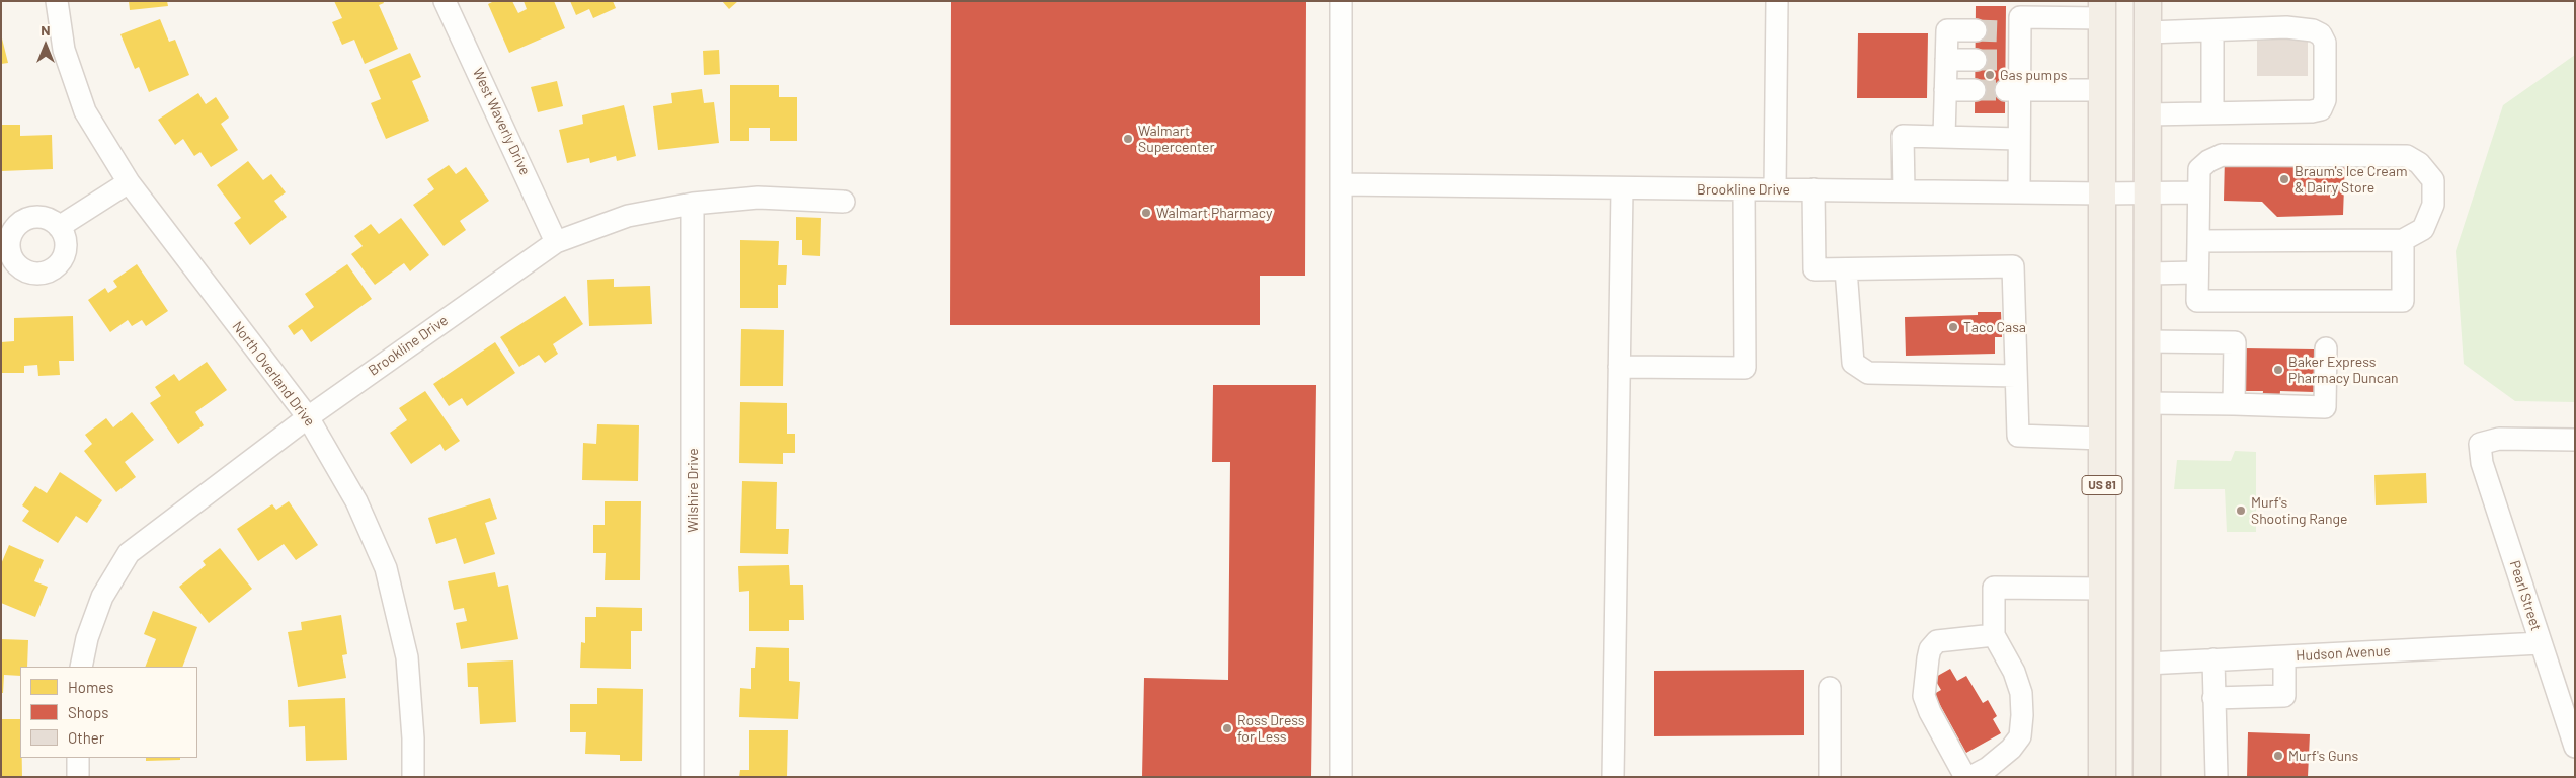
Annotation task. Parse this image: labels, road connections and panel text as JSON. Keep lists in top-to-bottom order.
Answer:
{
  "streets": {
    "main road": ["US 81"],
    "street": [
      "West Waverly Drive",
      "Brookline Drive",
      "North Overland Drive",
      "Wilshire Drive",
      "Pearl Street",
      "Hudson Avenue"
    ]
  },
  "crossings": [
    ["West Waverly Drive", "Brookline Drive"],
    ["Brookline Drive", "North Overland Drive"],
    ["Brookline Drive", "US 81"],
    ["Brookline Drive", "Wilshire Drive"],
    ["Pearl Street", "Hudson Avenue"]
  ],
  "places": [
    "Gas pumps",
    "Walmart Supercenter",
    "Braum's Ice Cream & Dairy Store",
    "Walmart Pharmacy",
    "Taco Casa",
    "Baker Express Pharmacy Duncan",
    "Murf's Shooting Range",
    "Ross Dress for Less",
    "Murf's Guns"
  ],
  "legend": ["Homes", "Shops", "Other"],
  "north": "top"
}
